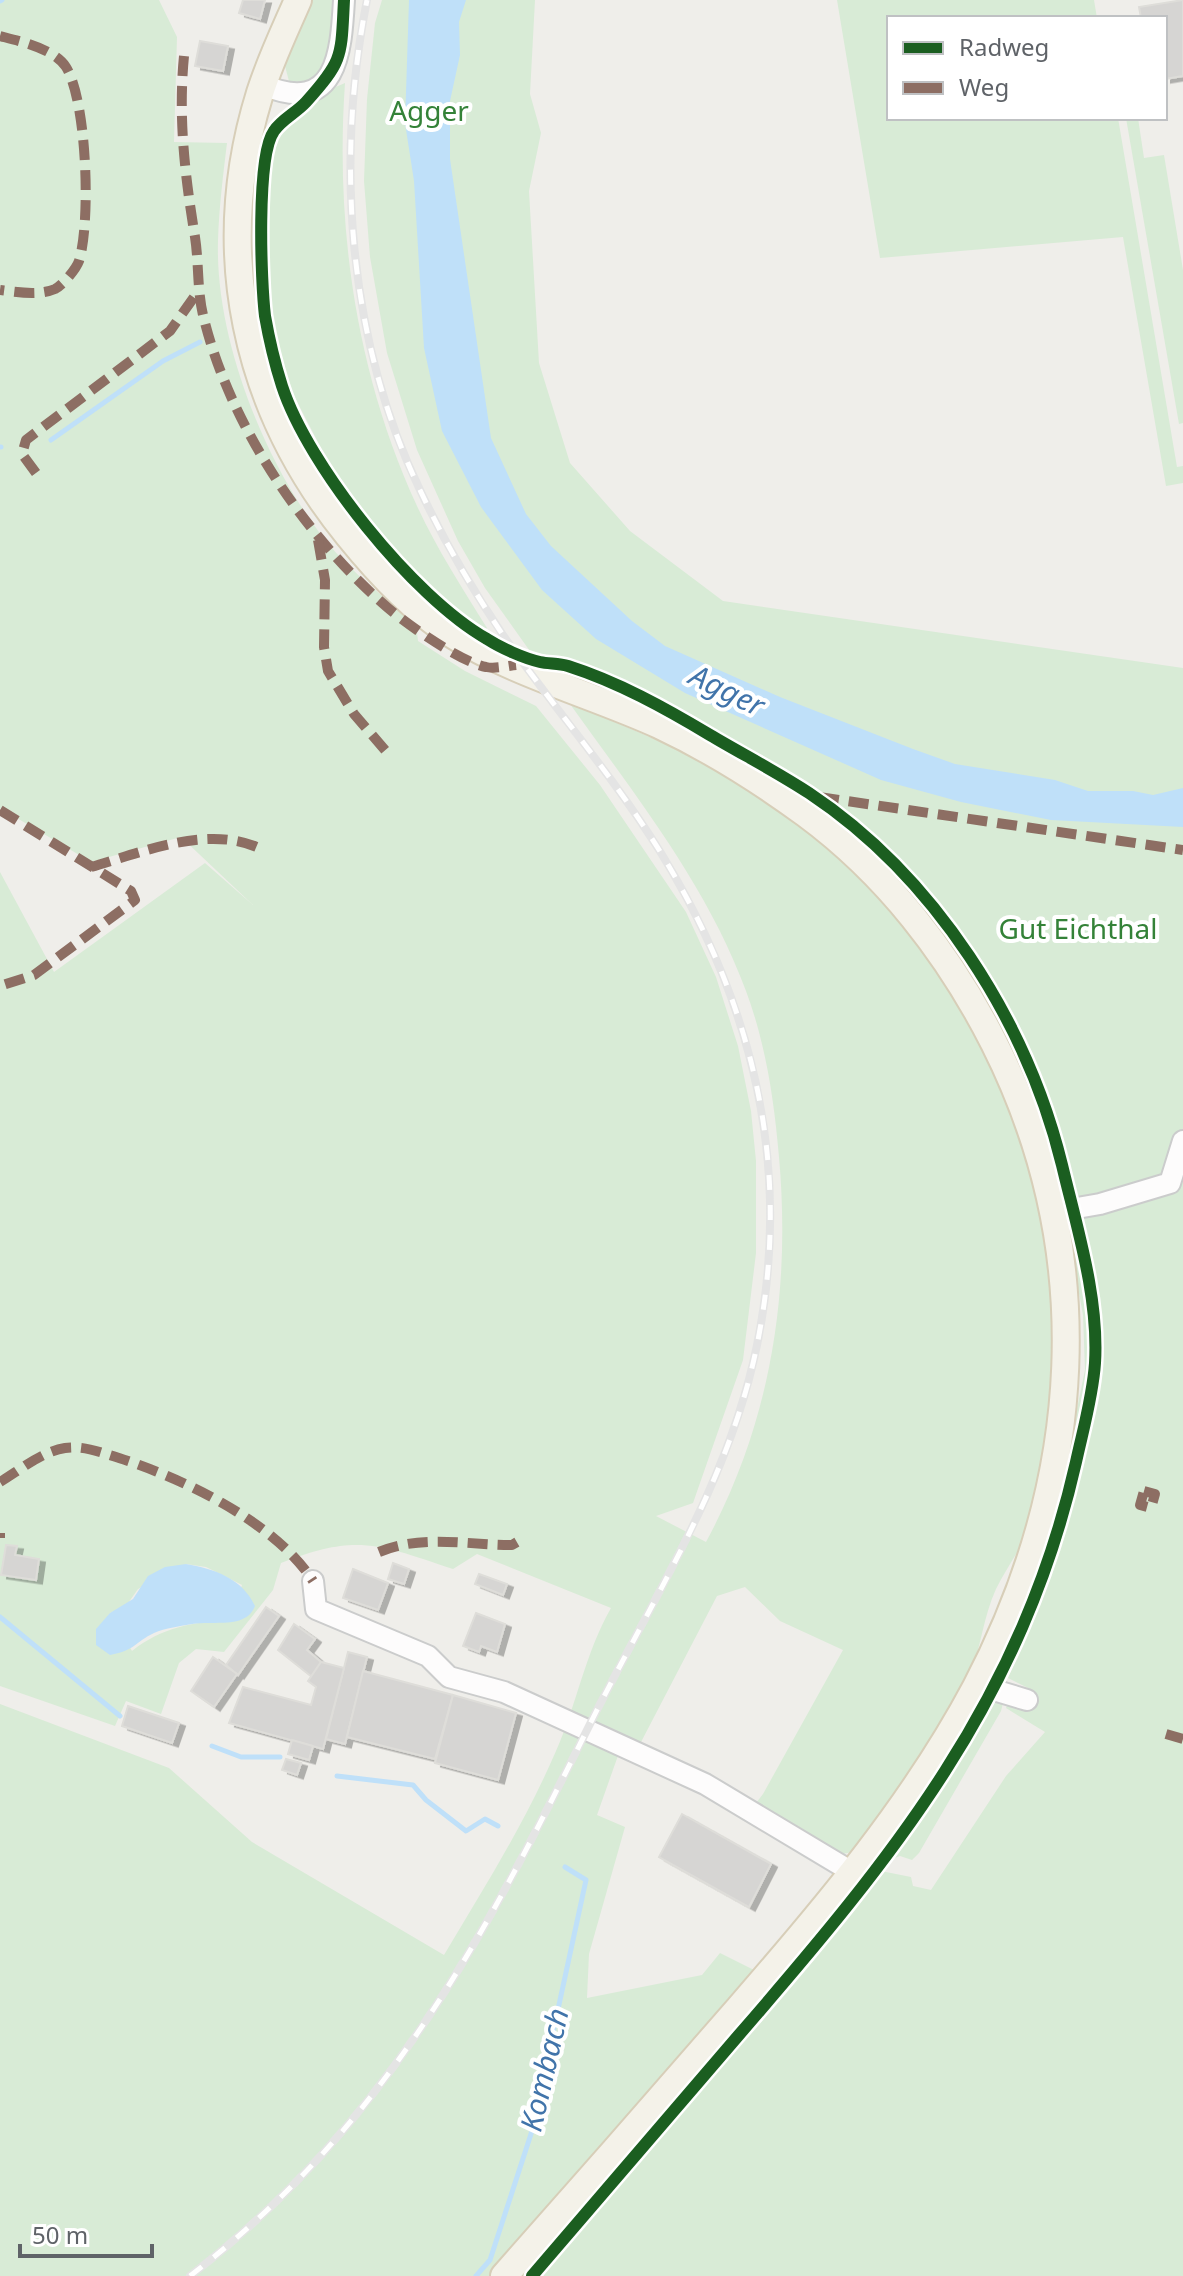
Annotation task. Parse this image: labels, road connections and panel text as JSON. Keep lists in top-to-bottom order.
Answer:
{
  "water": ["Agger", "Kombach"],
  "parks": ["Agger", "Gut Eichthal"],
  "legend": ["Radweg", "Weg"],
  "scale_bar": "50 m"
}
